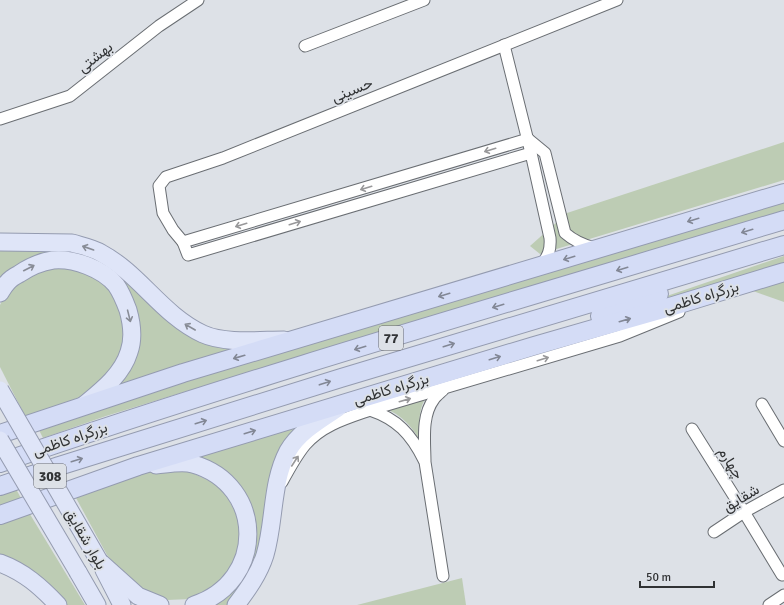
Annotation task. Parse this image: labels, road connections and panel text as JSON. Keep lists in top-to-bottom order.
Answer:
{
  "streets": {
    "highway": ["بزرگراه کاظمی", "77"],
    "main road": ["308", "بلوار شقایق"],
    "street": [
      "بهشتی",
      "حسینی",
      "چهارم",
      "شقایق"
    ]
  },
  "crossings": [
    ["چهارم", "شقایق"]
  ],
  "scale_bar": "50 m"
}
